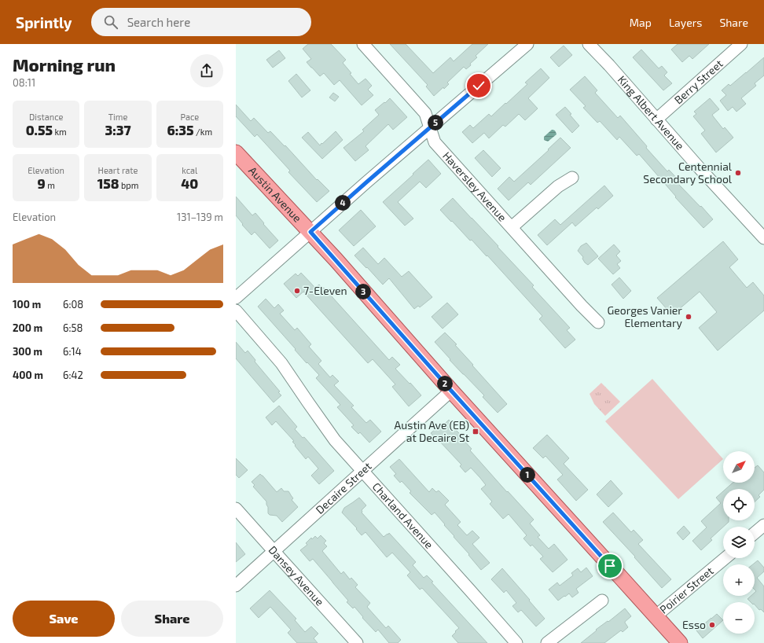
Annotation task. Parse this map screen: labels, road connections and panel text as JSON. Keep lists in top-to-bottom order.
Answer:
{
  "streets": {
    "main road": ["Austin Avenue"],
    "street": [
      "Berry Street",
      "King Albert Avenue",
      "Haversley Avenue",
      "Decaire Street",
      "Charland Avenue",
      "Dansey Avenue",
      "Poirier Street"
    ]
  },
  "crossings": [
    ["Berry Street", "King Albert Avenue"],
    ["Austin Avenue", "Decaire Street"],
    ["Austin Avenue", "Poirier Street"],
    ["Decaire Street", "Charland Avenue"],
    ["Decaire Street", "Dansey Avenue"]
  ],
  "places": {
    "other": [
      "Centennial Secondary School",
      "7-Eleven",
      "Georges Vanier Elementary",
      "Esso"
    ],
    "transit": ["Austin Ave (EB) at Decaire St"]
  },
  "north": "top right",
  "page": {
    "header": "Sprintly",
    "search": "Search here",
    "nav": ["Map", "Layers", "Share"],
    "heading": ["Morning run", "08:11"],
    "stats": [
      ["Distance", "0.55 km"],
      ["Time", "3:37"],
      ["Pace", "6:35 /km"],
      ["Elevation", "9 m"],
      ["Heart rate", "158 bpm"],
      ["kcal", "40"]
    ],
    "pins": [
      "5",
      "4",
      "3",
      "2",
      "1"
    ],
    "chart": ["Elevation", "131–139 m"],
    "list": [
      {
        "name": "100 m",
        "note": "6:08"
      },
      {
        "name": "200 m",
        "note": "6:58"
      },
      {
        "name": "300 m",
        "note": "6:14"
      },
      {
        "name": "400 m",
        "note": "6:42"
      }
    ],
    "map_buttons": ["+", "−"],
    "buttons": ["Save", "Share"]
  }
}
